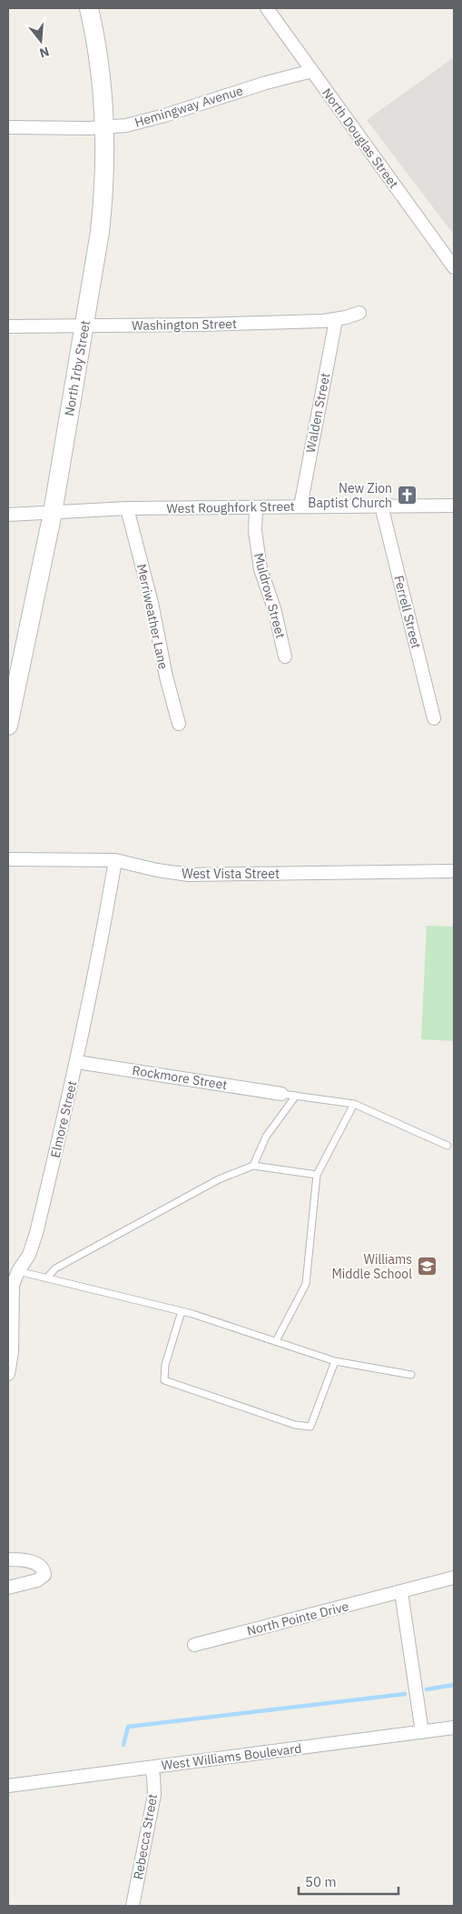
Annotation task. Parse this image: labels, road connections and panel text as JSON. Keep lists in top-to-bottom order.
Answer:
{
  "streets": {
    "main road": ["North Irby Street"],
    "street": [
      "Hemingway Avenue",
      "North Douglas Street",
      "Washington Street",
      "Walden Street",
      "West Roughfork Street",
      "Muldrow Street",
      "Ferrell Street",
      "Merriweather Lane",
      "West Vista Street",
      "Rockmore Street",
      "Elmore Street",
      "North Pointe Drive",
      "West Williams Boulevard",
      "Rebecca Street"
    ]
  },
  "crossings": [
    ["Hemingway Avenue", "North Douglas Street"],
    ["Hemingway Avenue", "North Irby Street"],
    ["Washington Street", "North Irby Street"],
    ["Washington Street", "Walden Street"],
    ["North Irby Street", "West Roughfork Street"],
    ["Walden Street", "West Roughfork Street"],
    ["West Roughfork Street", "Muldrow Street"],
    ["West Roughfork Street", "Ferrell Street"],
    ["West Roughfork Street", "Merriweather Lane"],
    ["West Vista Street", "Elmore Street"],
    ["Rockmore Street", "Elmore Street"],
    ["West Williams Boulevard", "Rebecca Street"]
  ],
  "places": {
    "church": ["New Zion Baptist Church"],
    "school or university": ["Williams Middle School"]
  },
  "scale_bar": "50 m",
  "north": "bottom"
}
